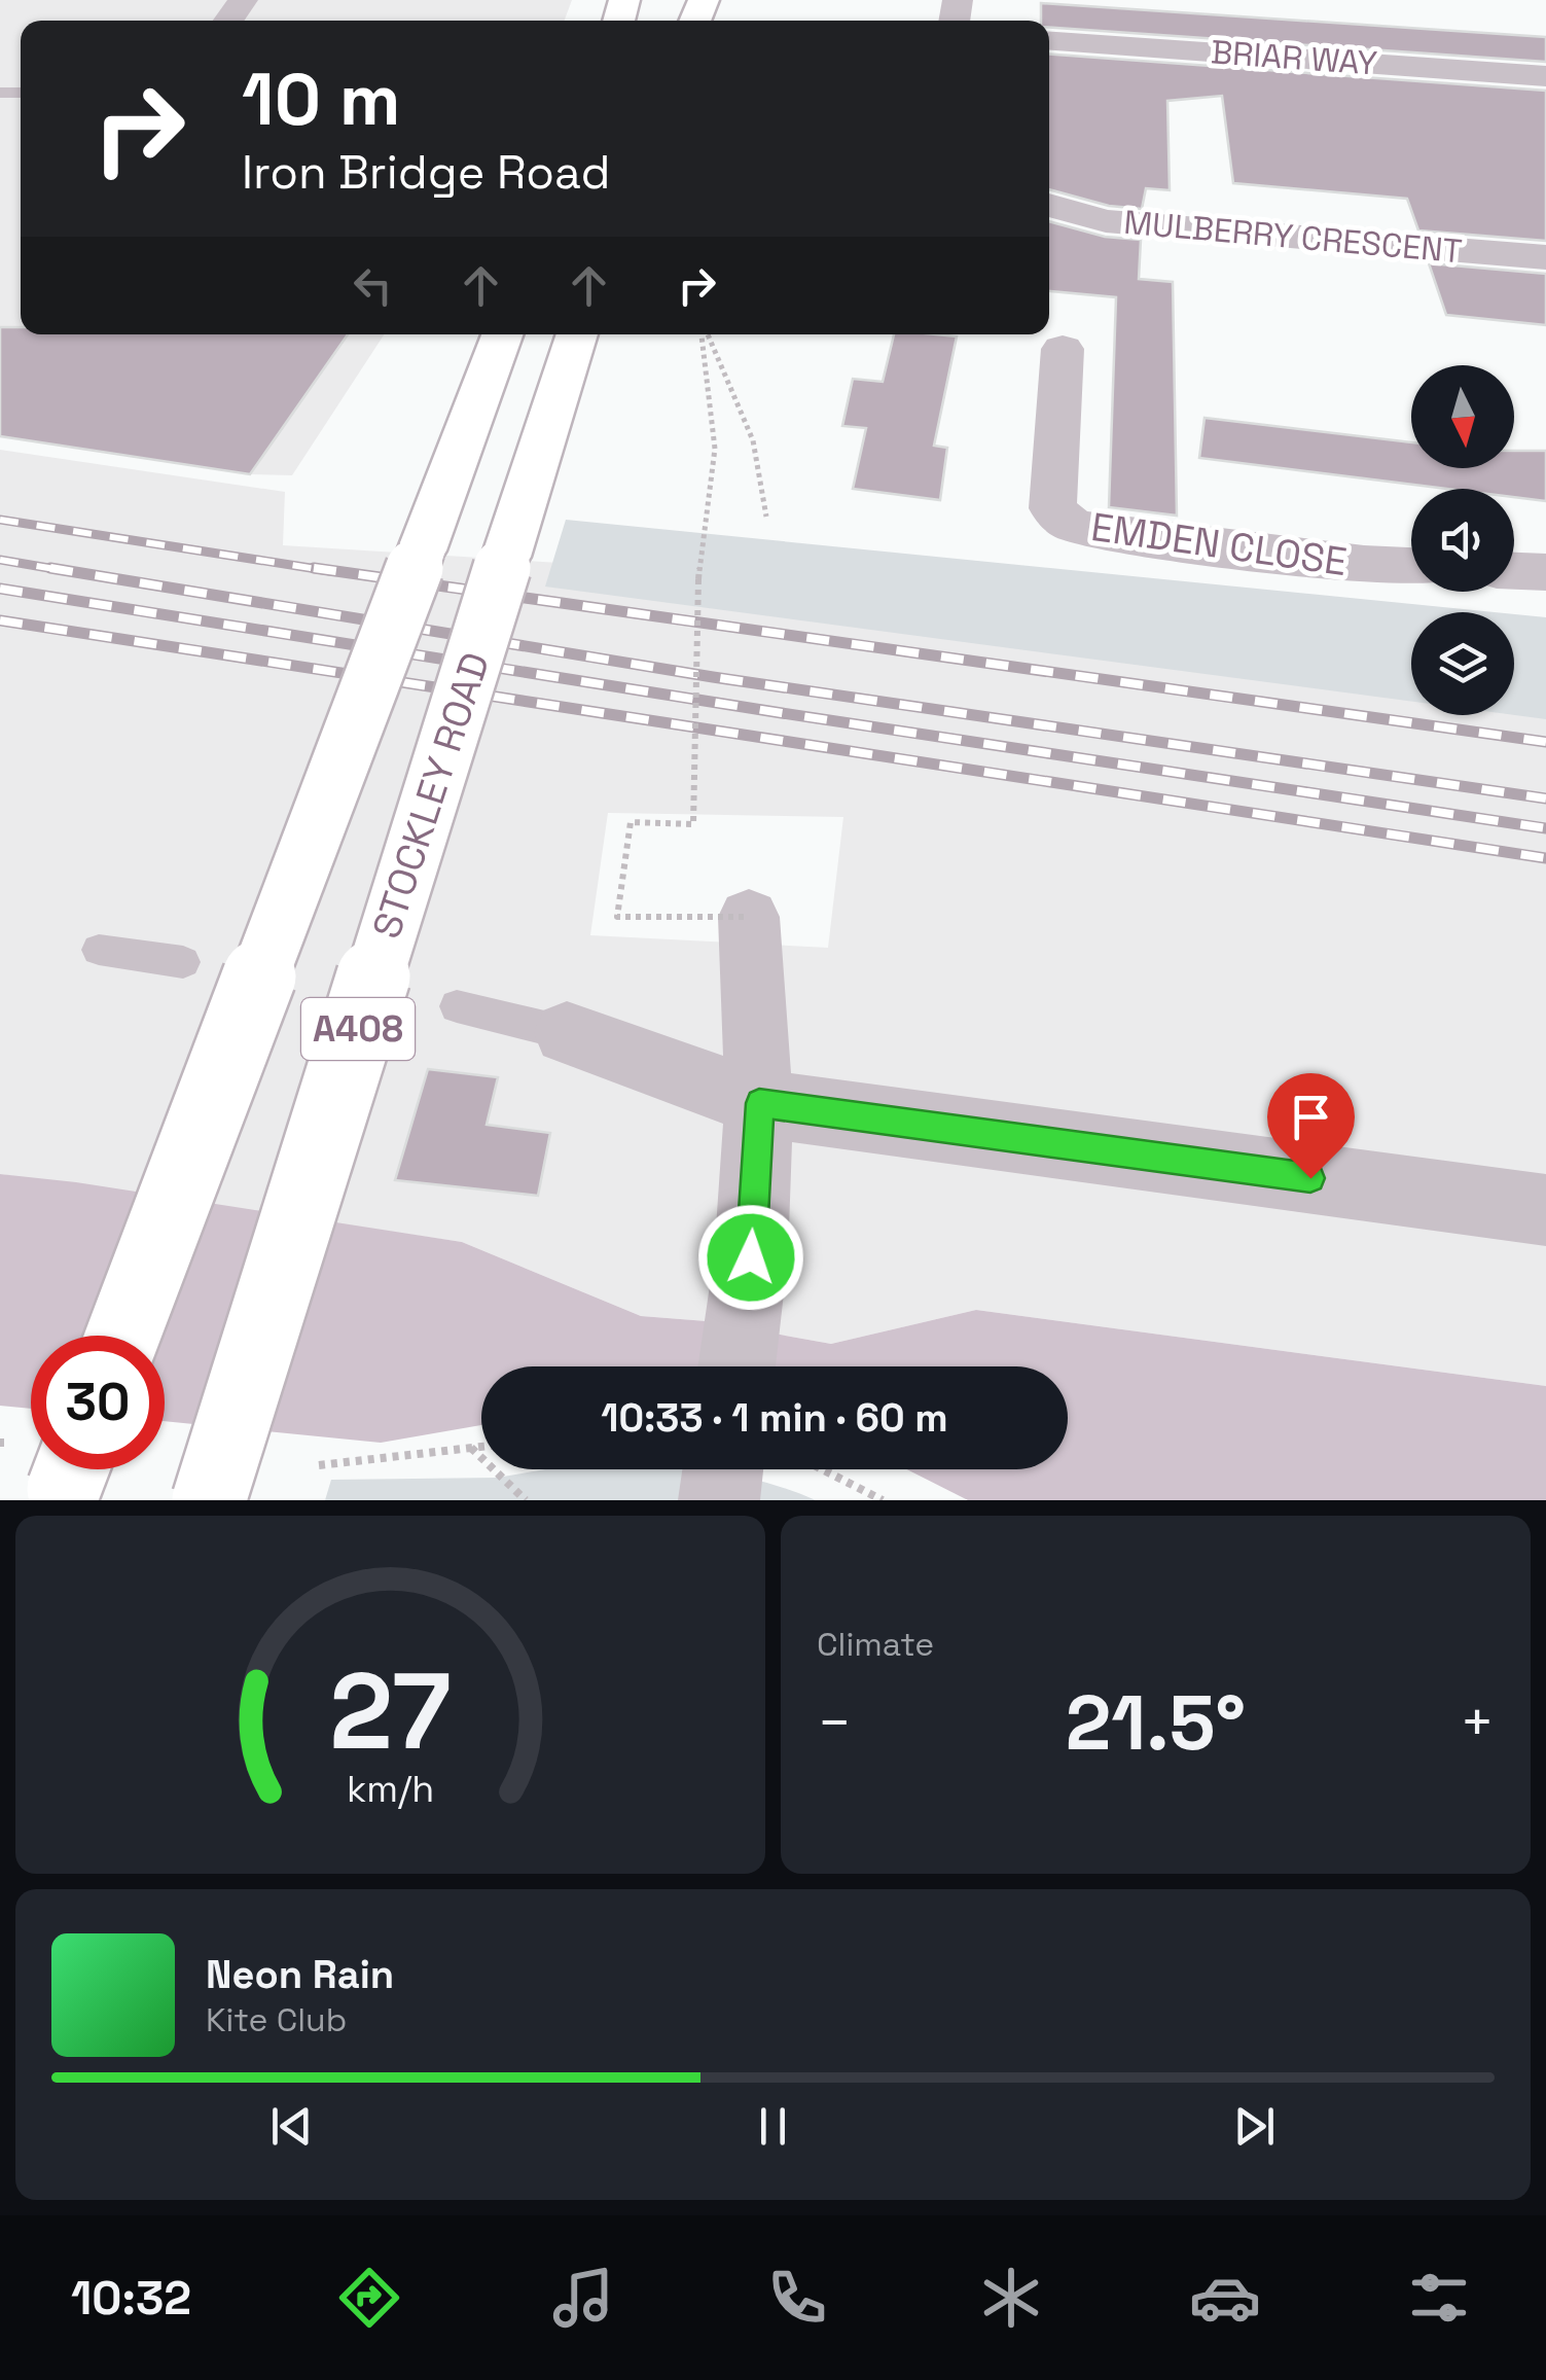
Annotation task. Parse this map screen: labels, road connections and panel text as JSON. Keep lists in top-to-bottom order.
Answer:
{
  "streets": {
    "main road": ["STOCKLEY ROAD", "A408"],
    "street": ["BRIAR WAY", "MULBERRY CRESCENT", "EMDEN CLOSE"]
  },
  "north": "bottom",
  "page": {
    "turn": ["10 m", "Iron Bridge Road"],
    "limit": "30",
    "trip": "10:33 · 1 min · 60 m",
    "tile": "Climate",
    "heat": ["−", "21.5°", "+"],
    "song": ["Neon Rain", "Kite Club"],
    "tabs": "10:32",
    "gauge": ["27", "km/h"]
  }
}
